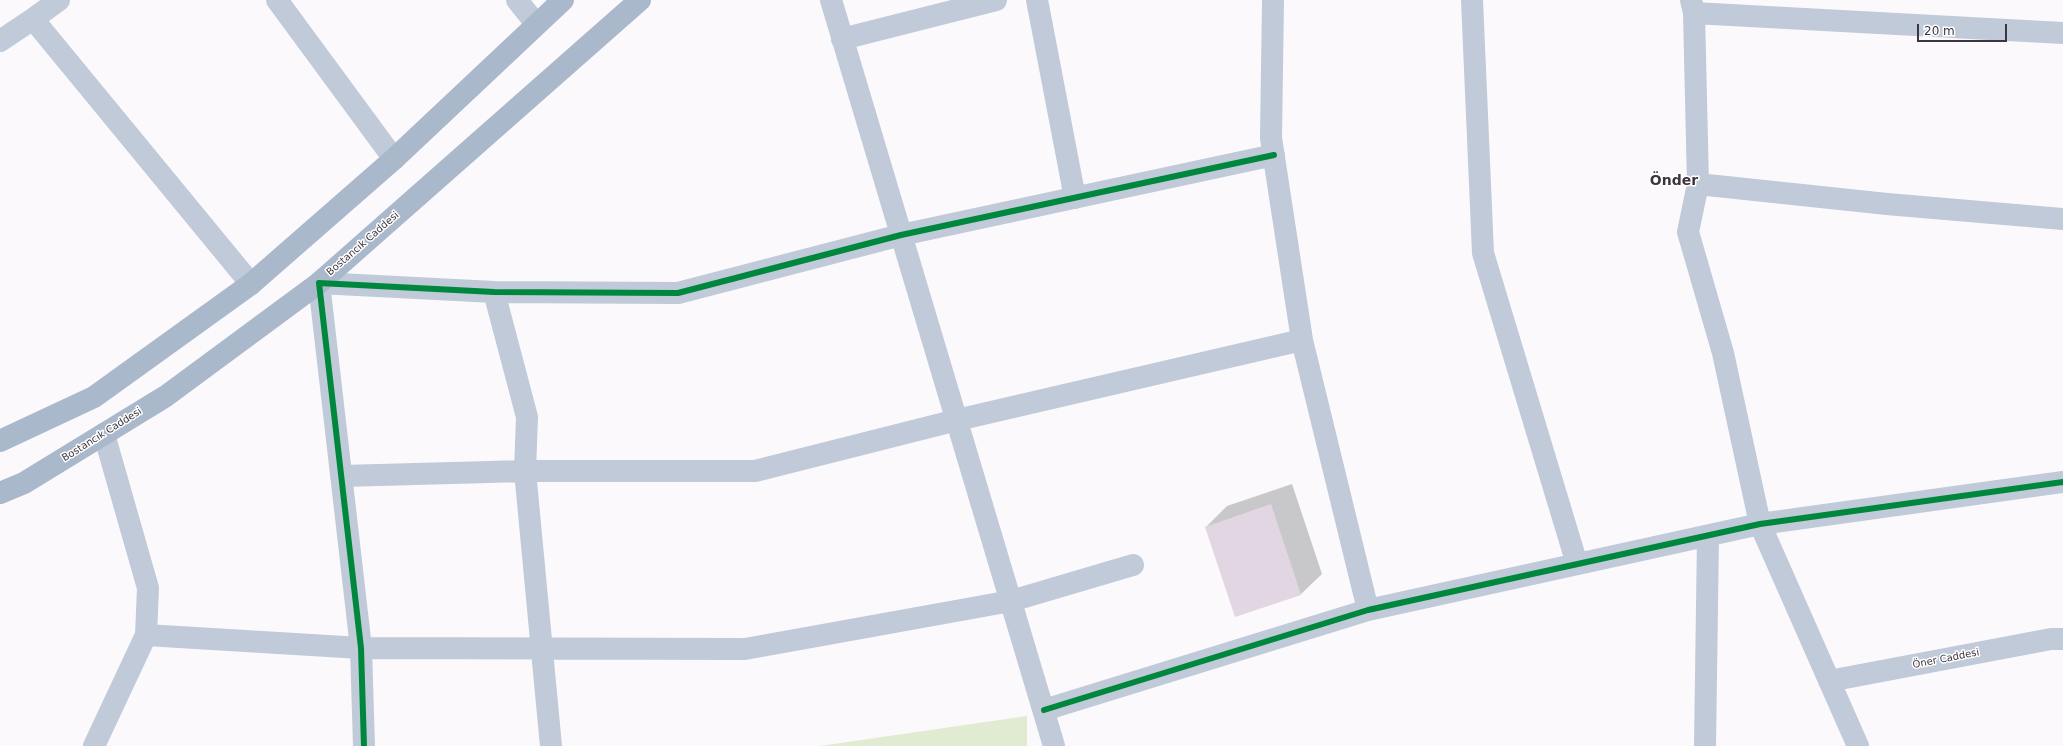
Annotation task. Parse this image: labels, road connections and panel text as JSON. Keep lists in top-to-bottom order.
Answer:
{
  "streets": {
    "main road": ["Bostancık Caddesi"],
    "street": ["Öner Caddesi"]
  },
  "districts": ["Önder"],
  "scale_bar": "20 m"
}
